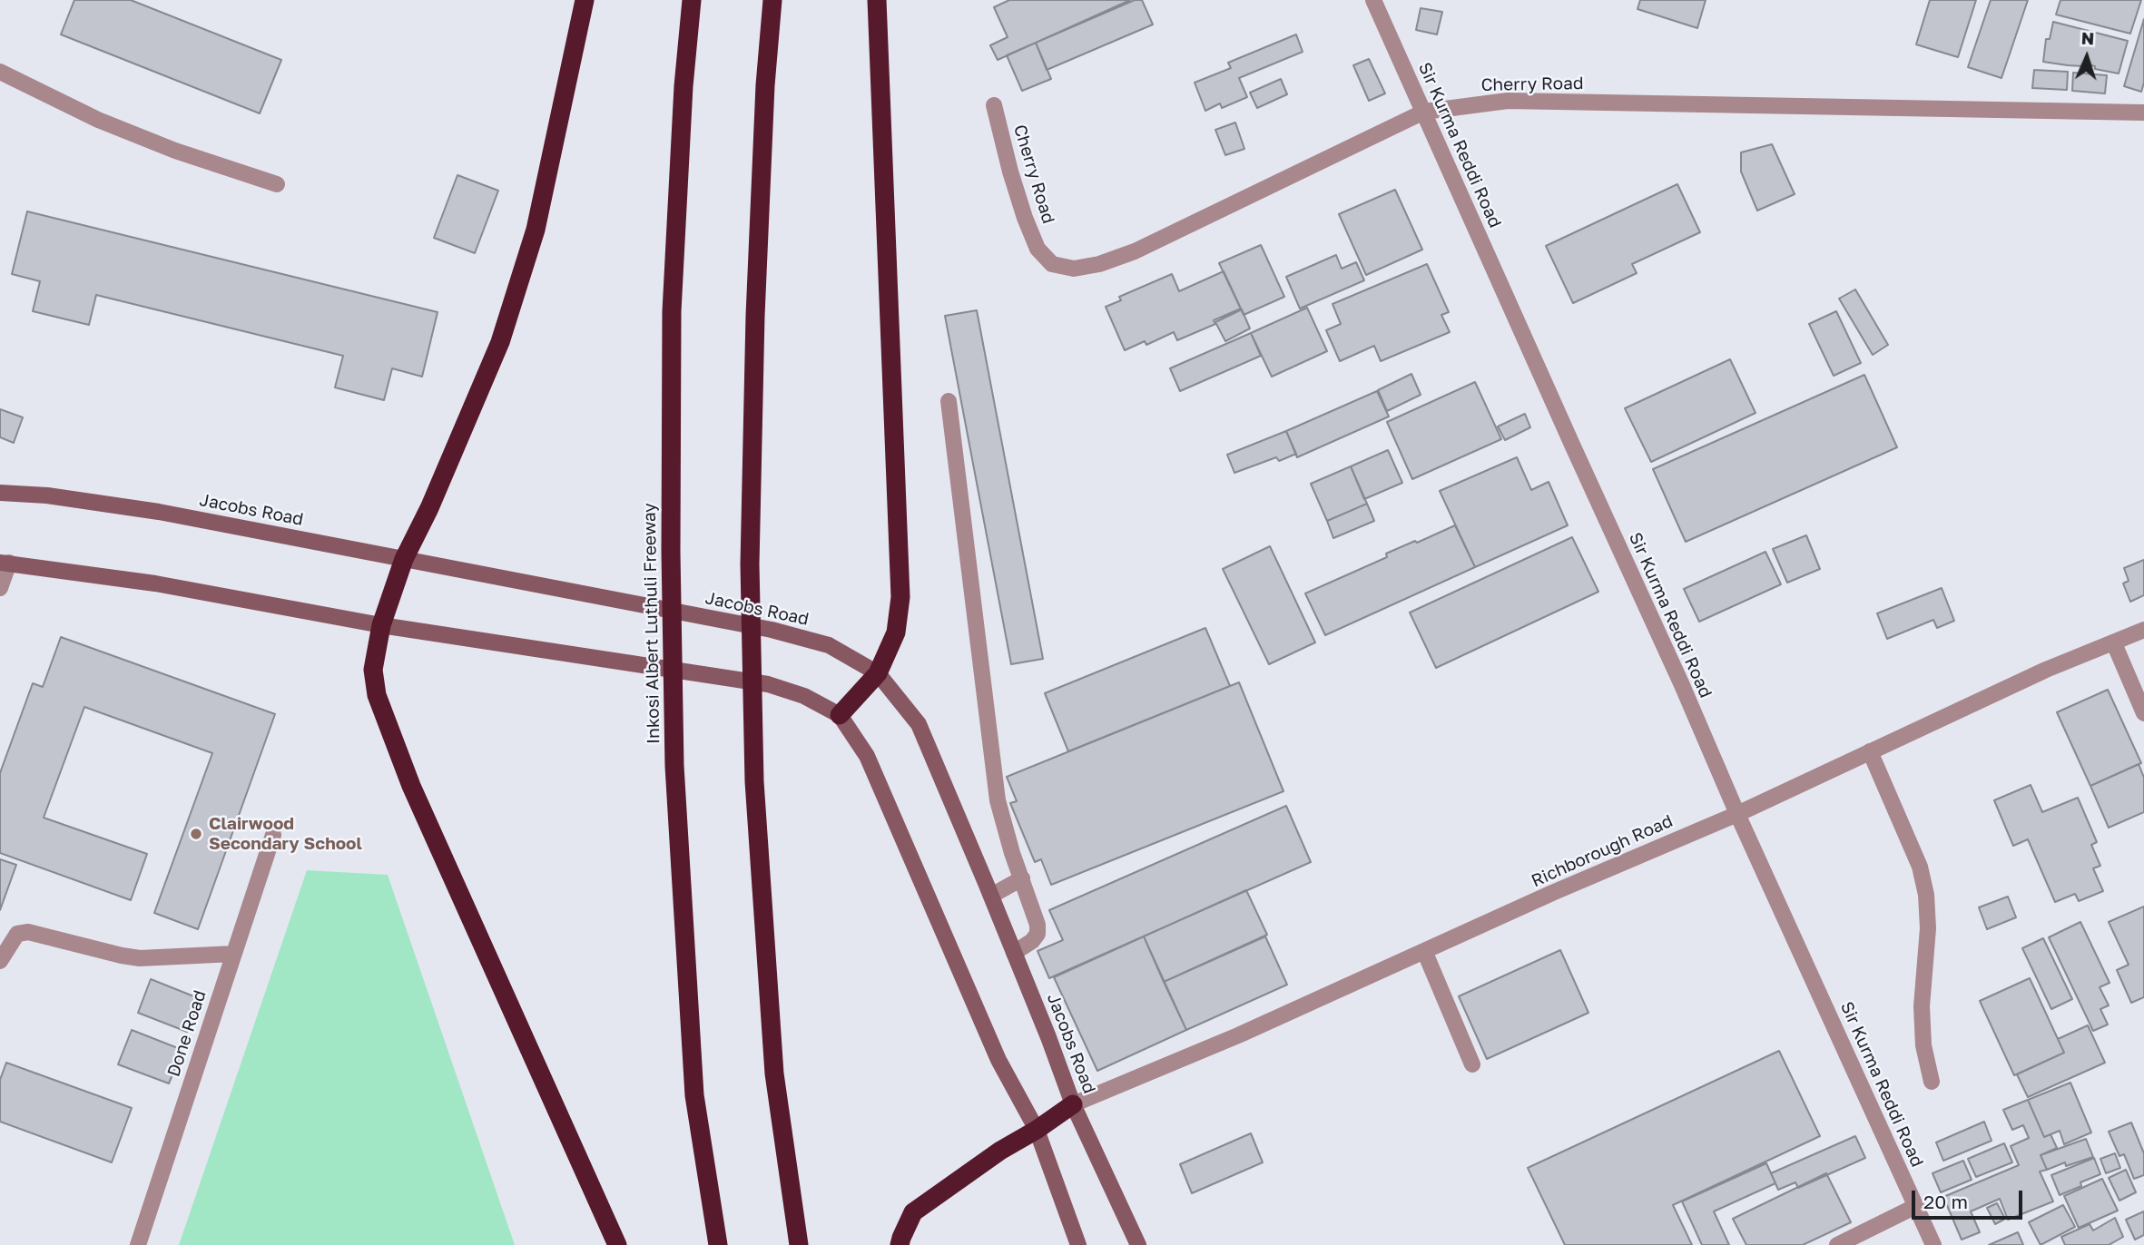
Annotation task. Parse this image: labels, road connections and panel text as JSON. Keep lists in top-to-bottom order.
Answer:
{
  "streets": {
    "highway": ["Inkosi Albert Luthuli Freeway"],
    "street": [
      "Cherry Road",
      "Sir Kurma Reddi Road",
      "Jacobs Road",
      "Richborough Road",
      "Done Road"
    ]
  },
  "crossings": [
    ["Cherry Road", "Sir Kurma Reddi Road"],
    ["Sir Kurma Reddi Road", "Richborough Road"],
    ["Jacobs Road", "Richborough Road"]
  ],
  "places": ["Clairwood Secondary School"],
  "scale_bar": "20 m",
  "north": "top"
}
